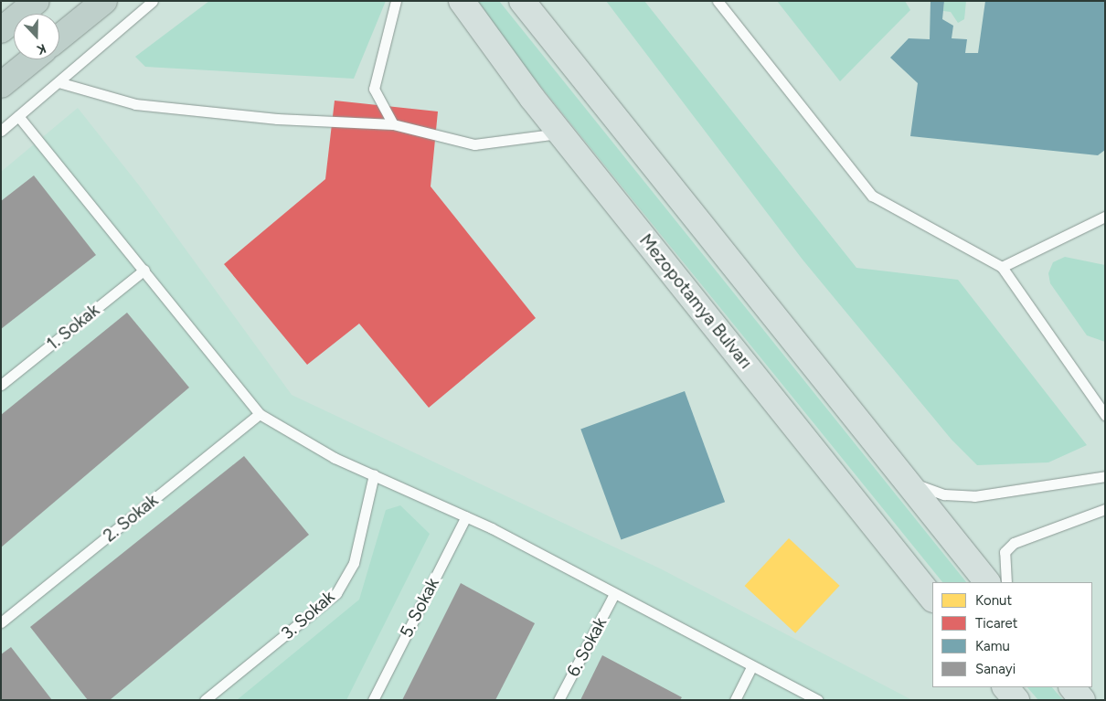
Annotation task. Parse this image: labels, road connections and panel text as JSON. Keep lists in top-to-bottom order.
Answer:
{
  "streets": {
    "main road": ["Mezopotamya Bulvarı"],
    "lane": [
      "1. Sokak",
      "2. Sokak",
      "5. Sokak",
      "3. Sokak",
      "6. Sokak"
    ]
  },
  "legend": [
    "Konut",
    "Ticaret",
    "Kamu",
    "Sanayi"
  ],
  "north": "bottom"
}
